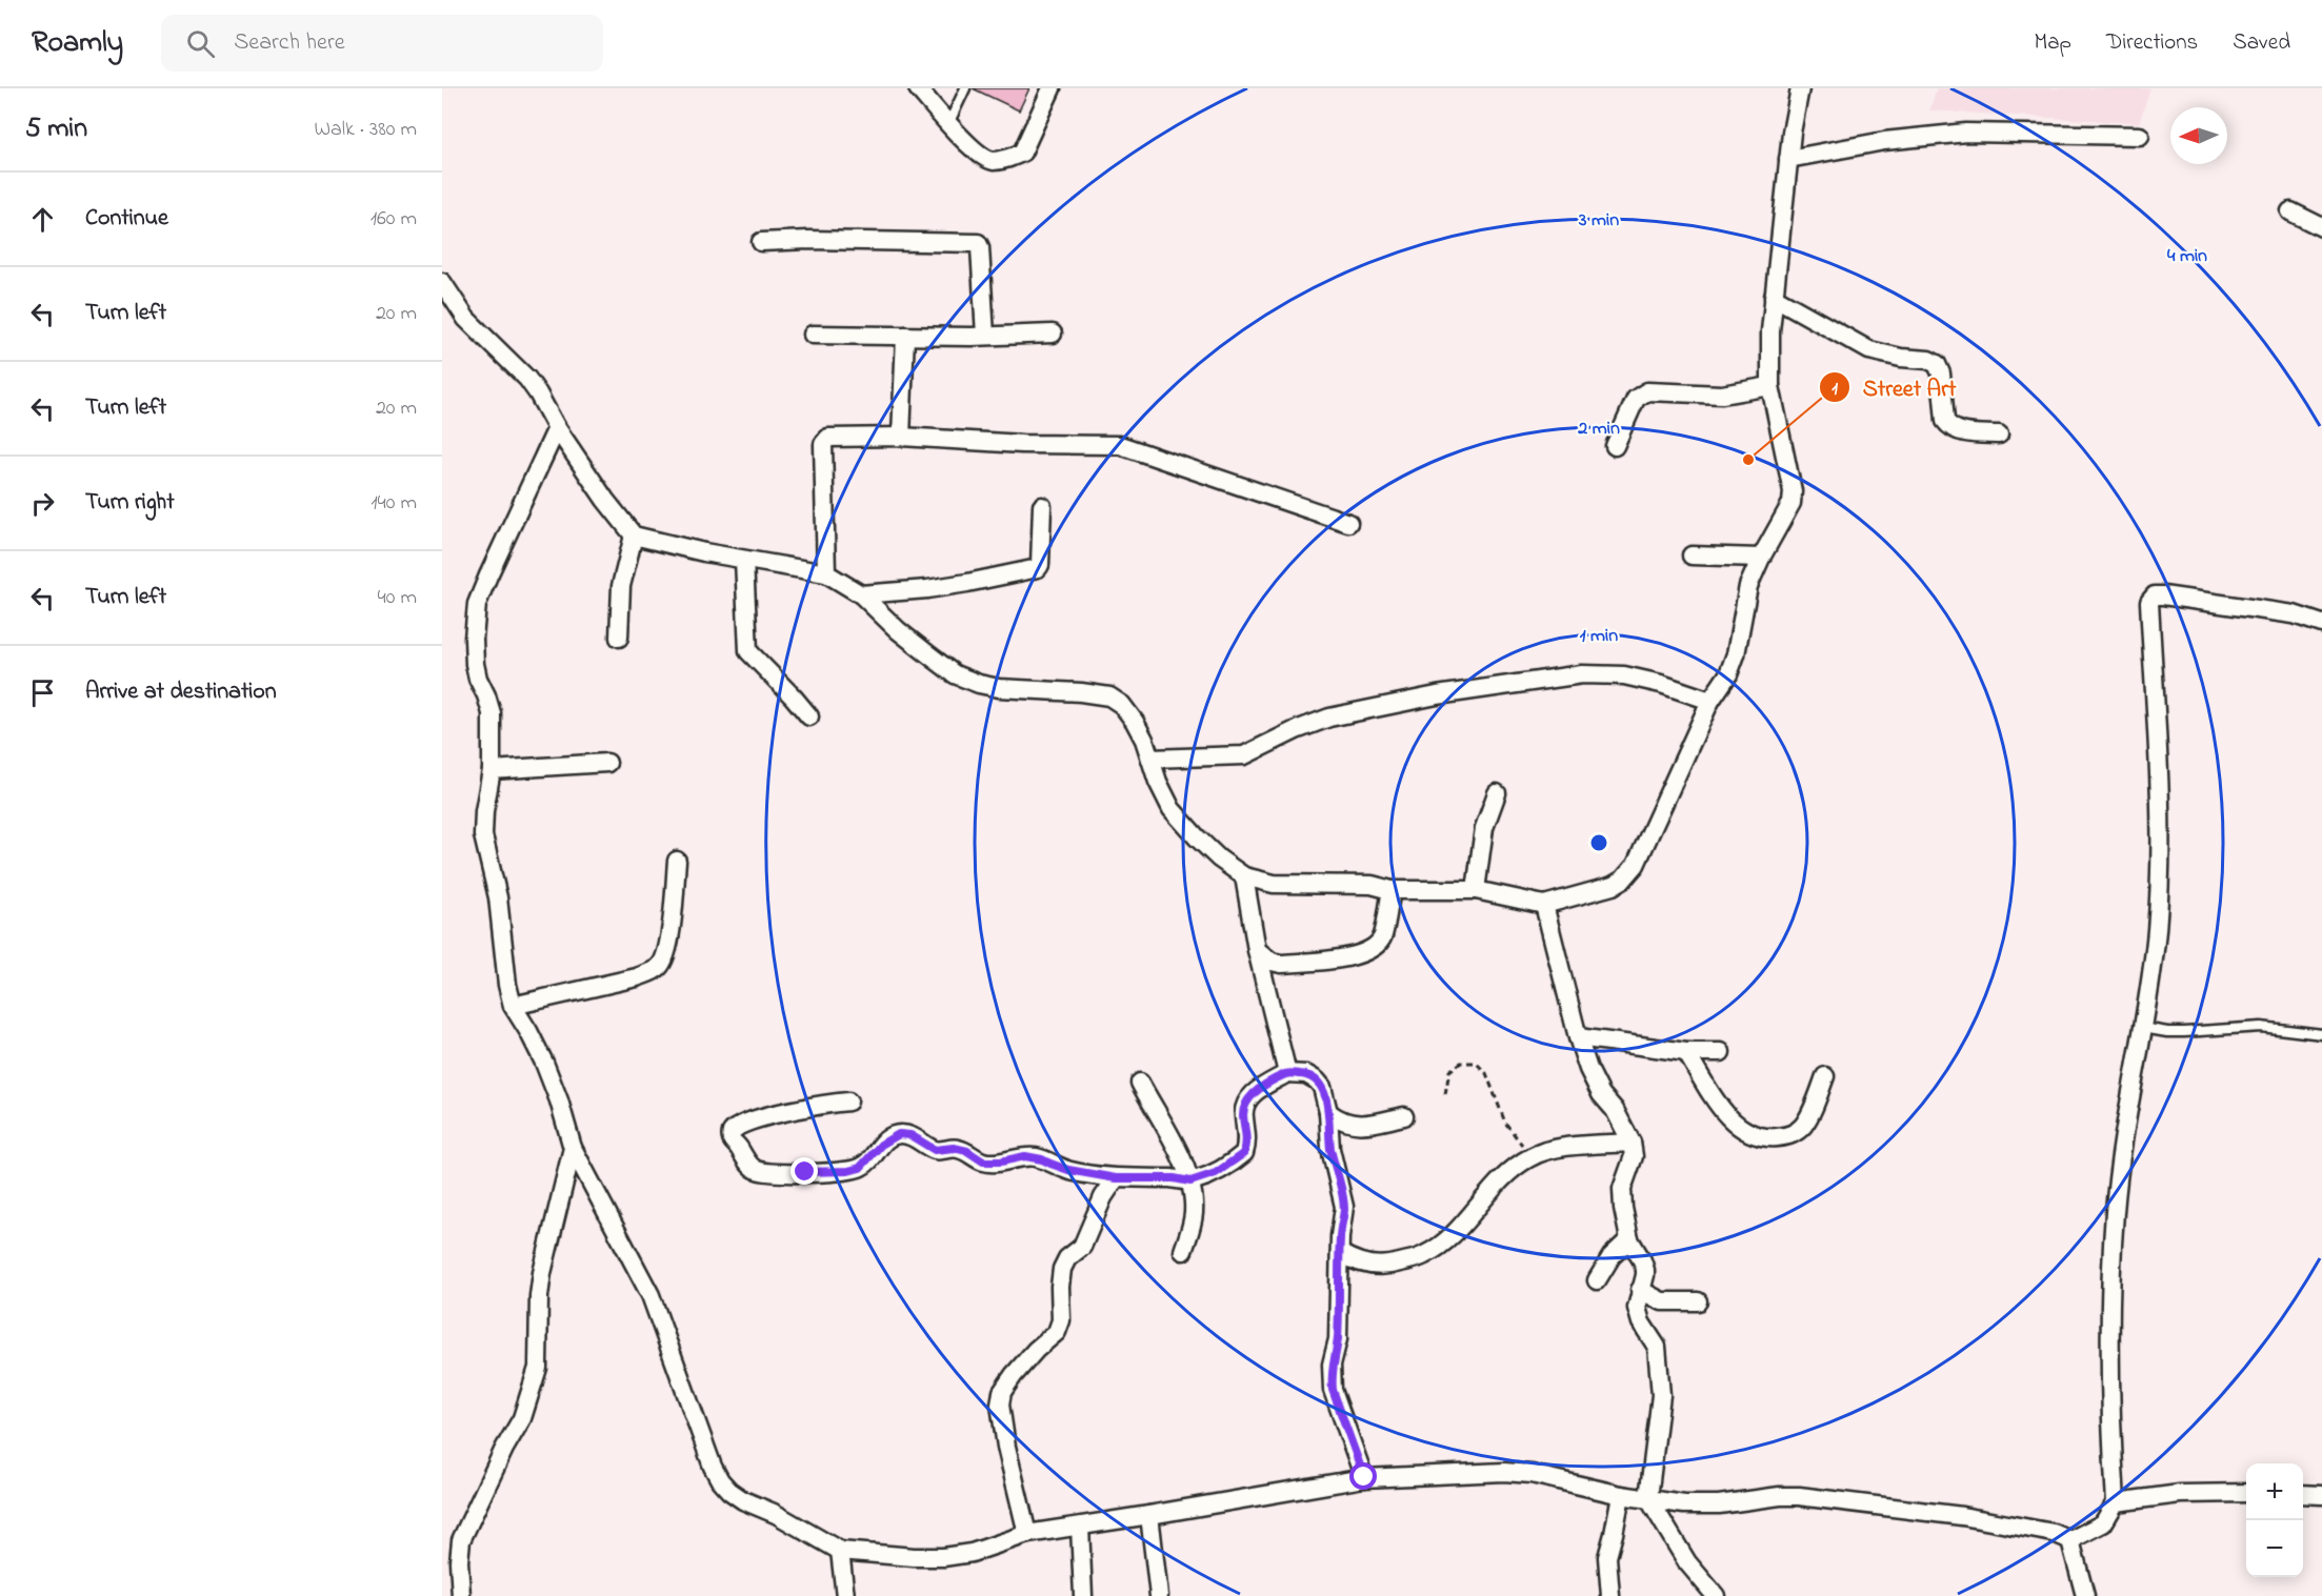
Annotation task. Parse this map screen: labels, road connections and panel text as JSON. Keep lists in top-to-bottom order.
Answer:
{
  "places": ["Street Art"],
  "north": "left",
  "page": {
    "header": "Roamly",
    "search": "Search here",
    "nav": ["Map", "Directions", "Saved"],
    "heading": ["5 min", "Walk · 380 m"],
    "list": [
      ["Continue", "160 m"],
      ["Turn left", "20 m"],
      ["Turn left", "20 m"],
      ["Turn right", "140 m"],
      ["Turn left", "40 m"],
      "Arrive at destination"
    ],
    "map_buttons": ["+", "−"]
  },
  "rings": [
    "3 min",
    "4 min",
    "2 min",
    "1 min"
  ]
}
